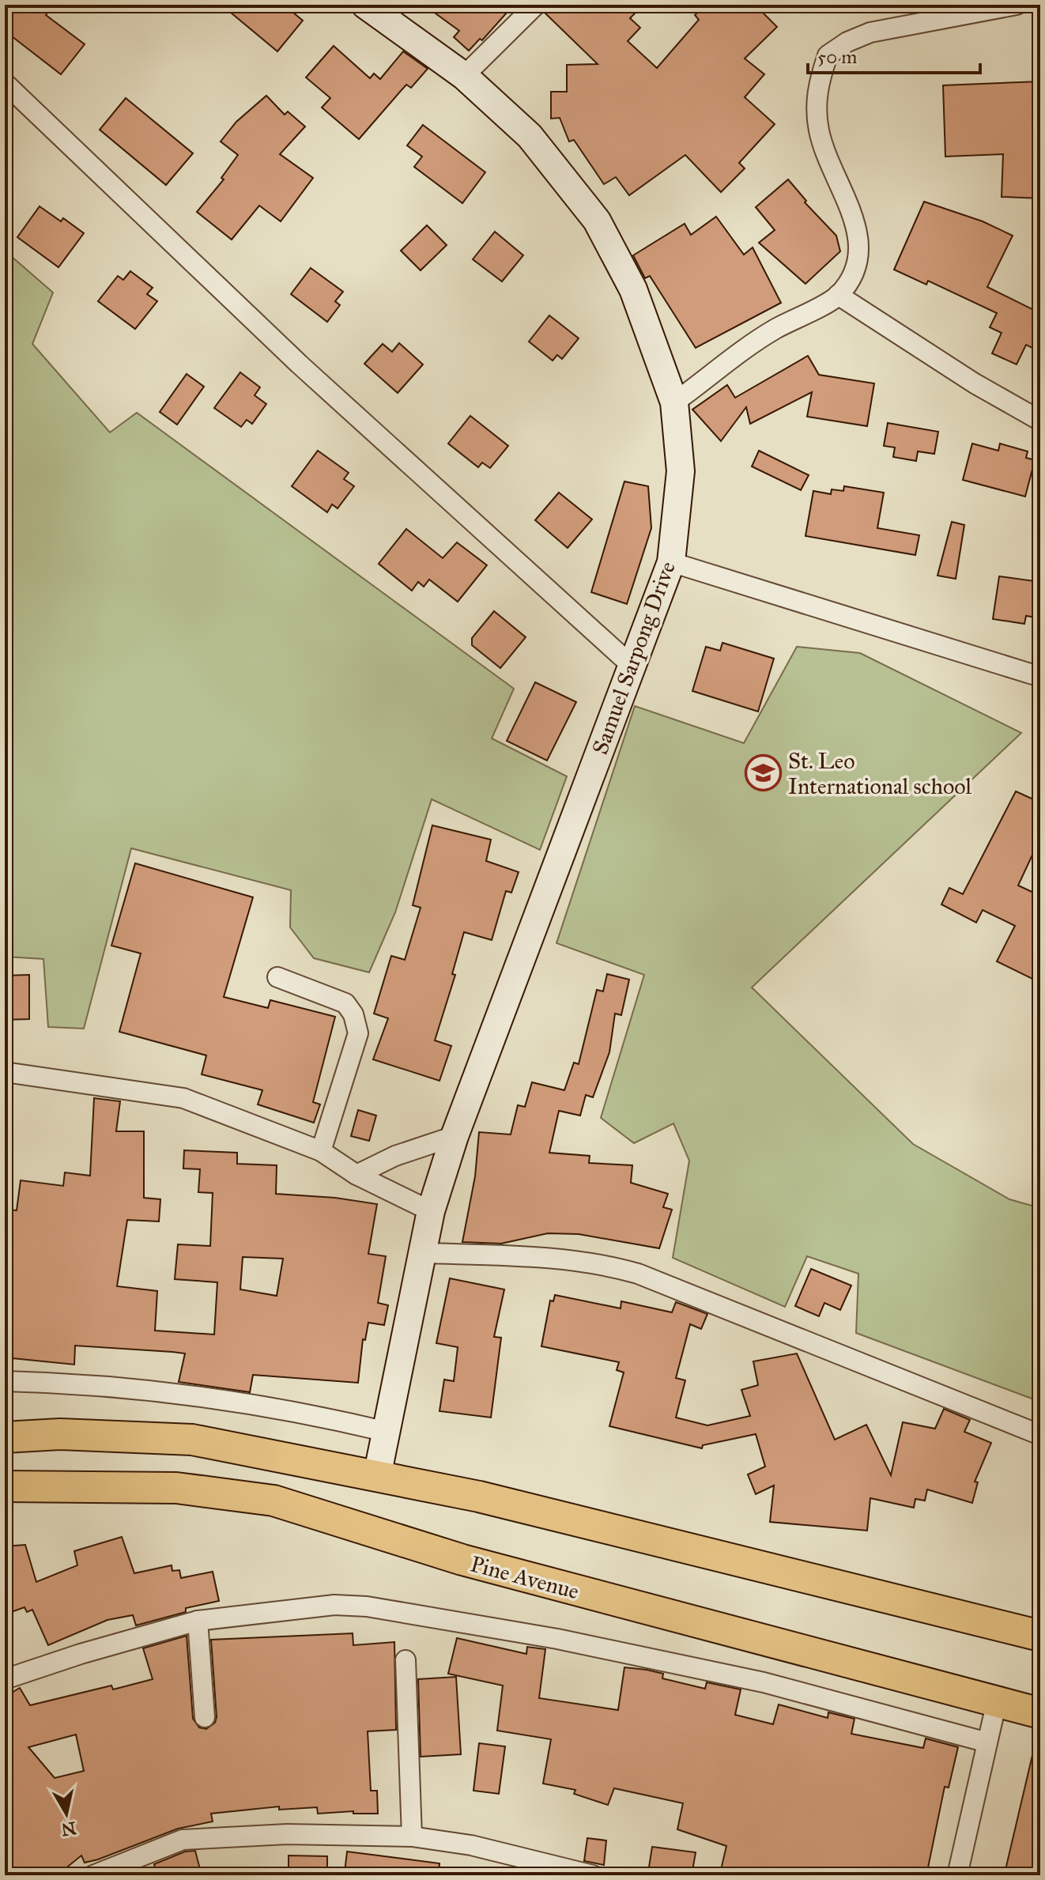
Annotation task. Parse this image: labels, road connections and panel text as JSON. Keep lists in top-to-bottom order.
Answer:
{
  "streets": {
    "main road": ["Pine Avenue"],
    "street": ["Samuel Sarpong Drive"]
  },
  "places": {
    "school or university": ["St. Leo International school"]
  },
  "scale_bar": "50 m",
  "north": "bottom"
}
